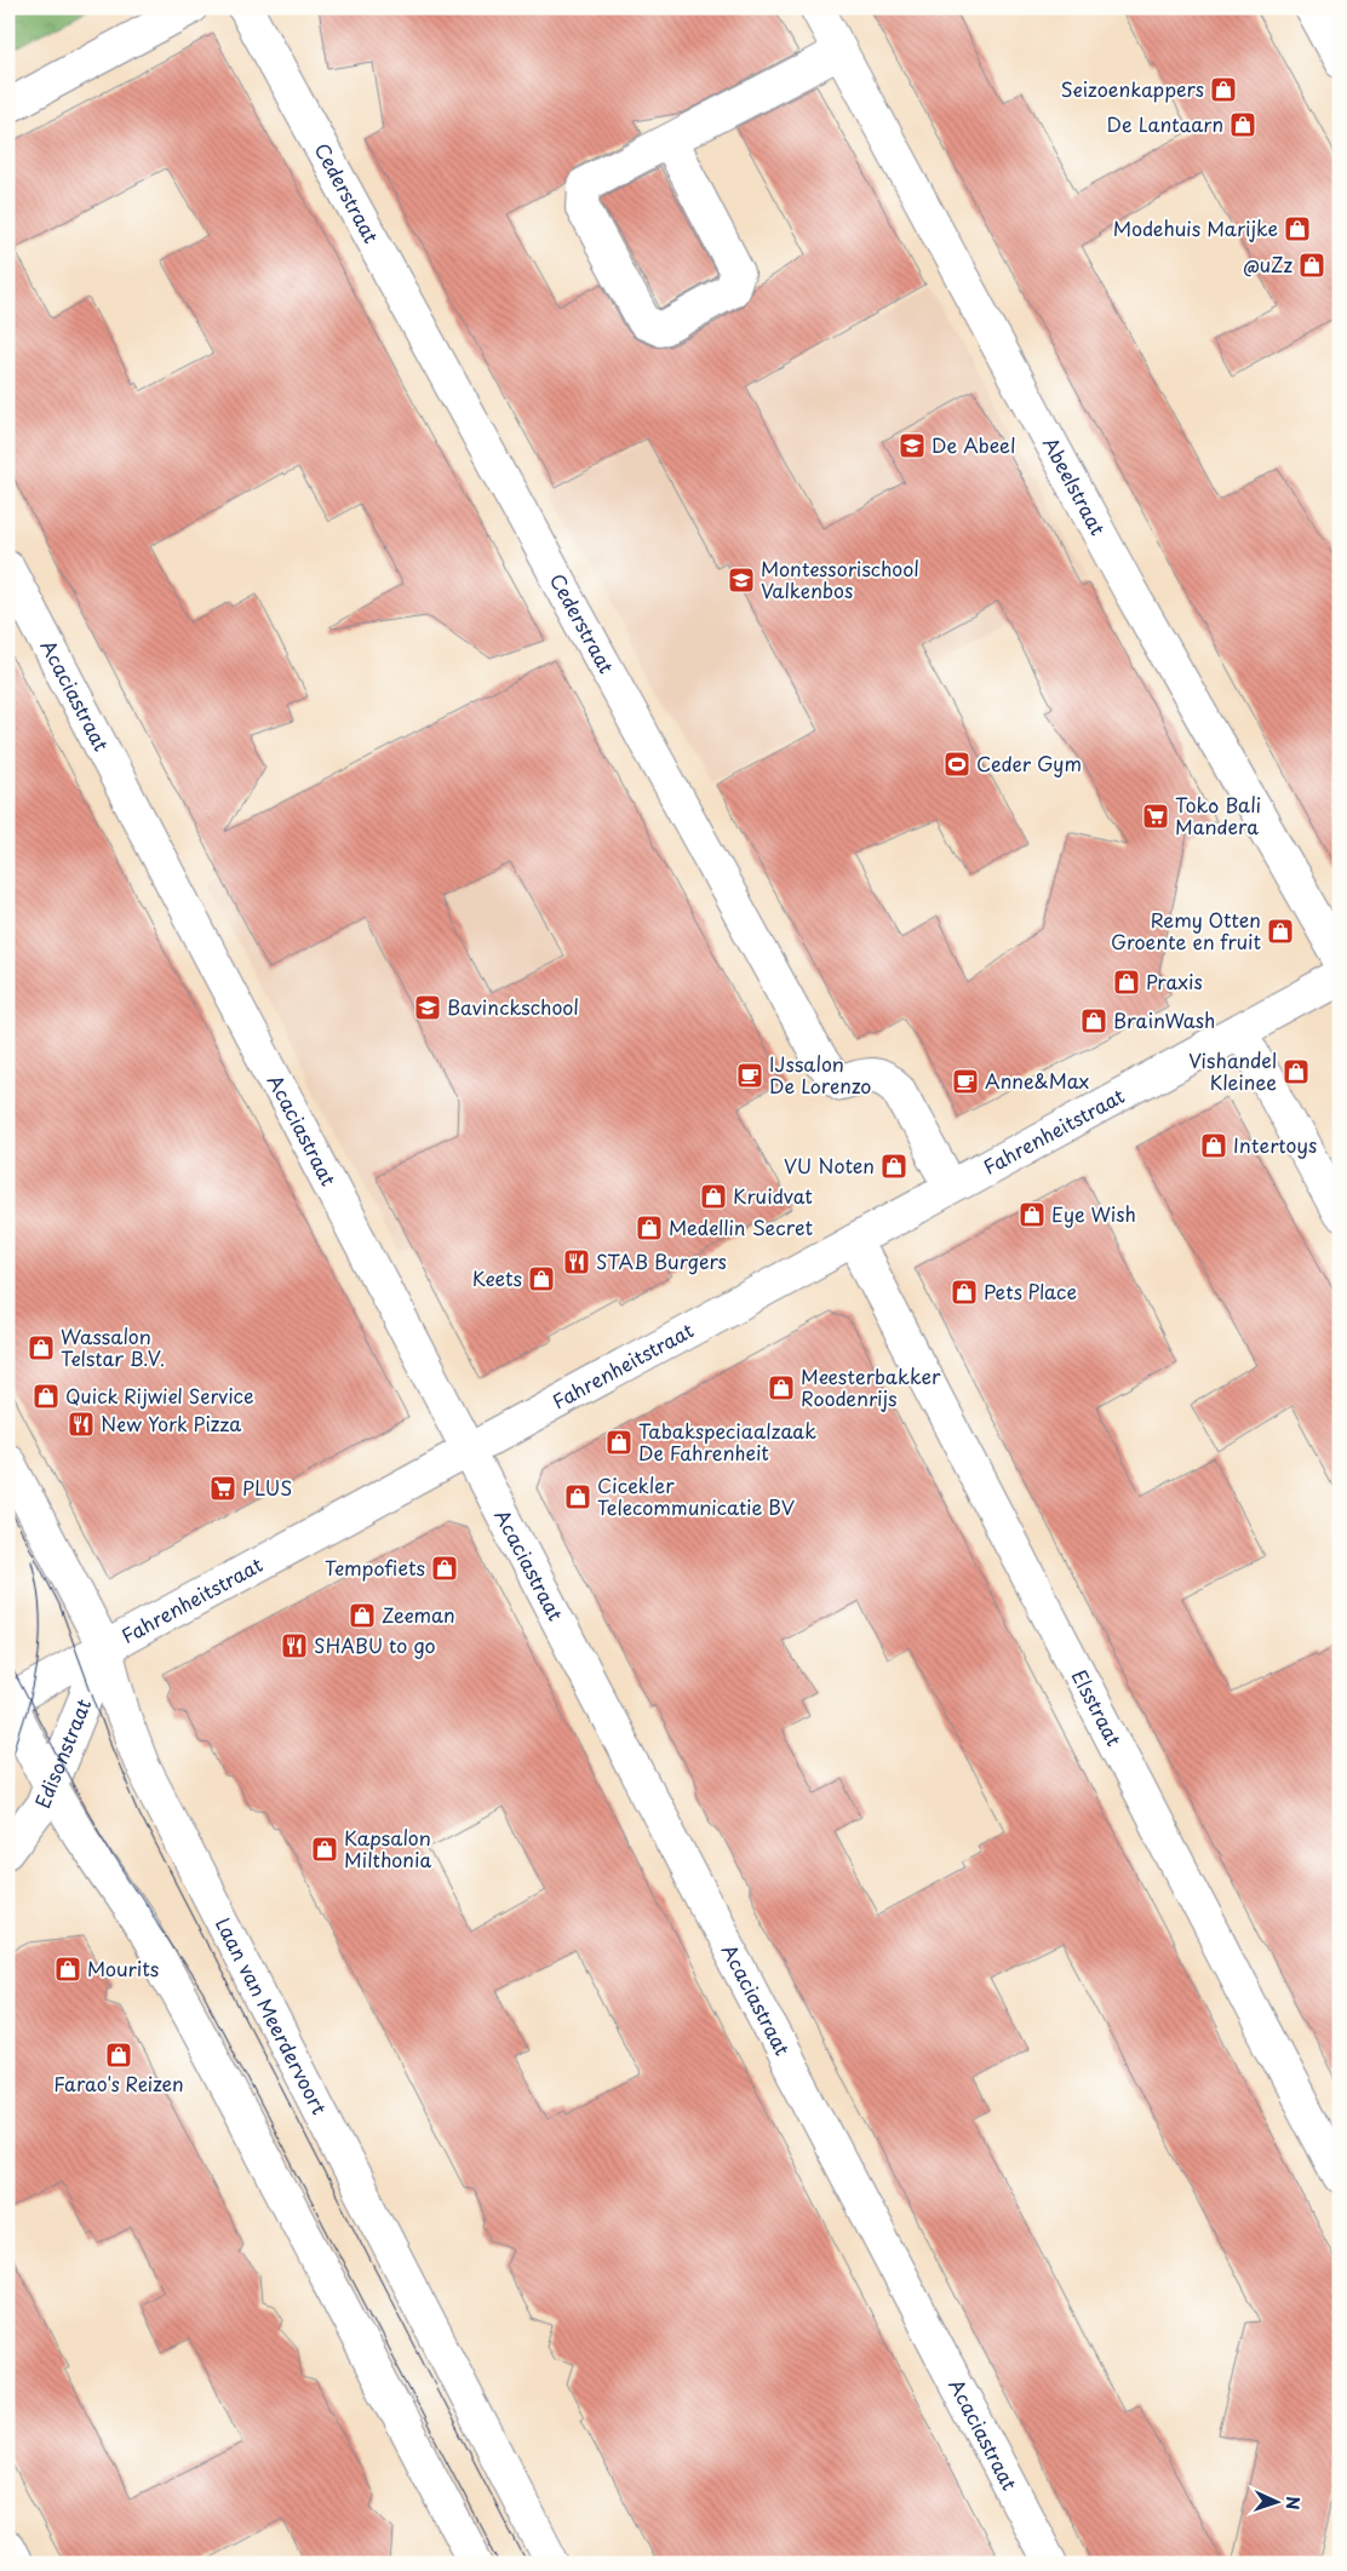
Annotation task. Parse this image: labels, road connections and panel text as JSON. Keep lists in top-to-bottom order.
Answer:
{
  "streets": {
    "street": [
      "Cederstraat",
      "Abeelstraat",
      "Acaciastraat",
      "Fahrenheitstraat",
      "Elsstraat",
      "Edisonstraat",
      "Laan van Meerdervoort"
    ]
  },
  "crossings": [
    ["Cederstraat", "Fahrenheitstraat"],
    ["Acaciastraat", "Fahrenheitstraat"],
    ["Fahrenheitstraat", "Elsstraat"],
    ["Fahrenheitstraat", "Edisonstraat"],
    ["Fahrenheitstraat", "Laan van Meerdervoort"],
    ["Edisonstraat", "Laan van Meerdervoort"]
  ],
  "places": {
    "shop": [
      "Seizoenkappers",
      "De Lantaarn",
      "Modehuis Marijke",
      "@uZz",
      "Remy Otten Groente en fruit",
      "Praxis",
      "BrainWash",
      "Vishandel Kleinee",
      "Intertoys",
      "VU Noten",
      "Kruidvat",
      "Eye Wish",
      "Medellin Secret",
      "Keets",
      "Pets Place",
      "Wassalon Telstar B.V.",
      "Meesterbakker Roodenrijs",
      "Quick Rijwiel Service",
      "Tabakspeciaalzaak De Fahrenheit",
      "Cicekler Telecommunicatie BV",
      "Tempofiets",
      "Zeeman",
      "Kapsalon Milthonia",
      "Mourits",
      "Farao's Reizen"
    ],
    "school or university": ["De Abeel", "Montessorischool Valkenbos", "Bavinckschool"],
    "sports": ["Ceder Gym"],
    "supermarket": ["Toko Bali Mandera", "PLUS"],
    "cafe": ["IJssalon De Lorenzo", "Anne&Max"],
    "restaurant": ["STAB Burgers", "New York Pizza", "SHABU to go"]
  },
  "north": "right"
}
